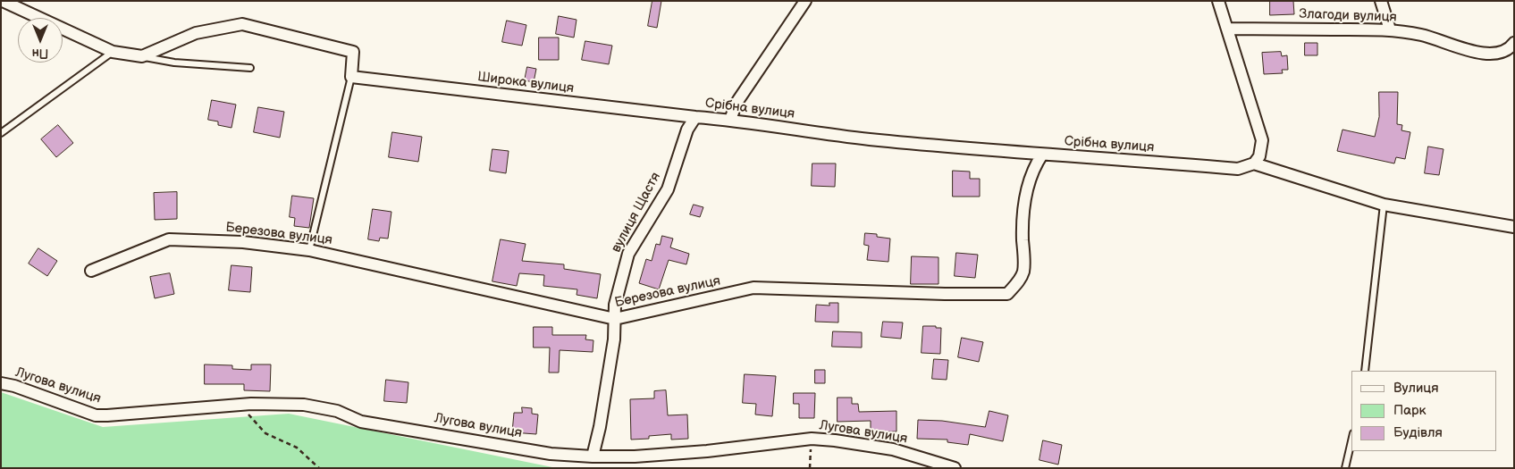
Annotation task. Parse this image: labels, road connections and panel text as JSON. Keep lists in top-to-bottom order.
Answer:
{
  "streets": {
    "street": [
      "Злагоди вулиця",
      "Широка вулиця",
      "Срібна вулиця",
      "вулиця Щастя",
      "Березова вулиця",
      "Лугова вулиця"
    ]
  },
  "crossings": [
    ["Широка вулиця", "Срібна вулиця"],
    ["Широка вулиця", "вулиця Щастя"],
    ["Срібна вулиця", "вулиця Щастя"],
    ["Срібна вулиця", "Березова вулиця"],
    ["вулиця Щастя", "Березова вулиця"],
    ["вулиця Щастя", "Лугова вулиця"]
  ],
  "legend": ["Вулиця", "Парк", "Будівля"],
  "north": "bottom"
}
